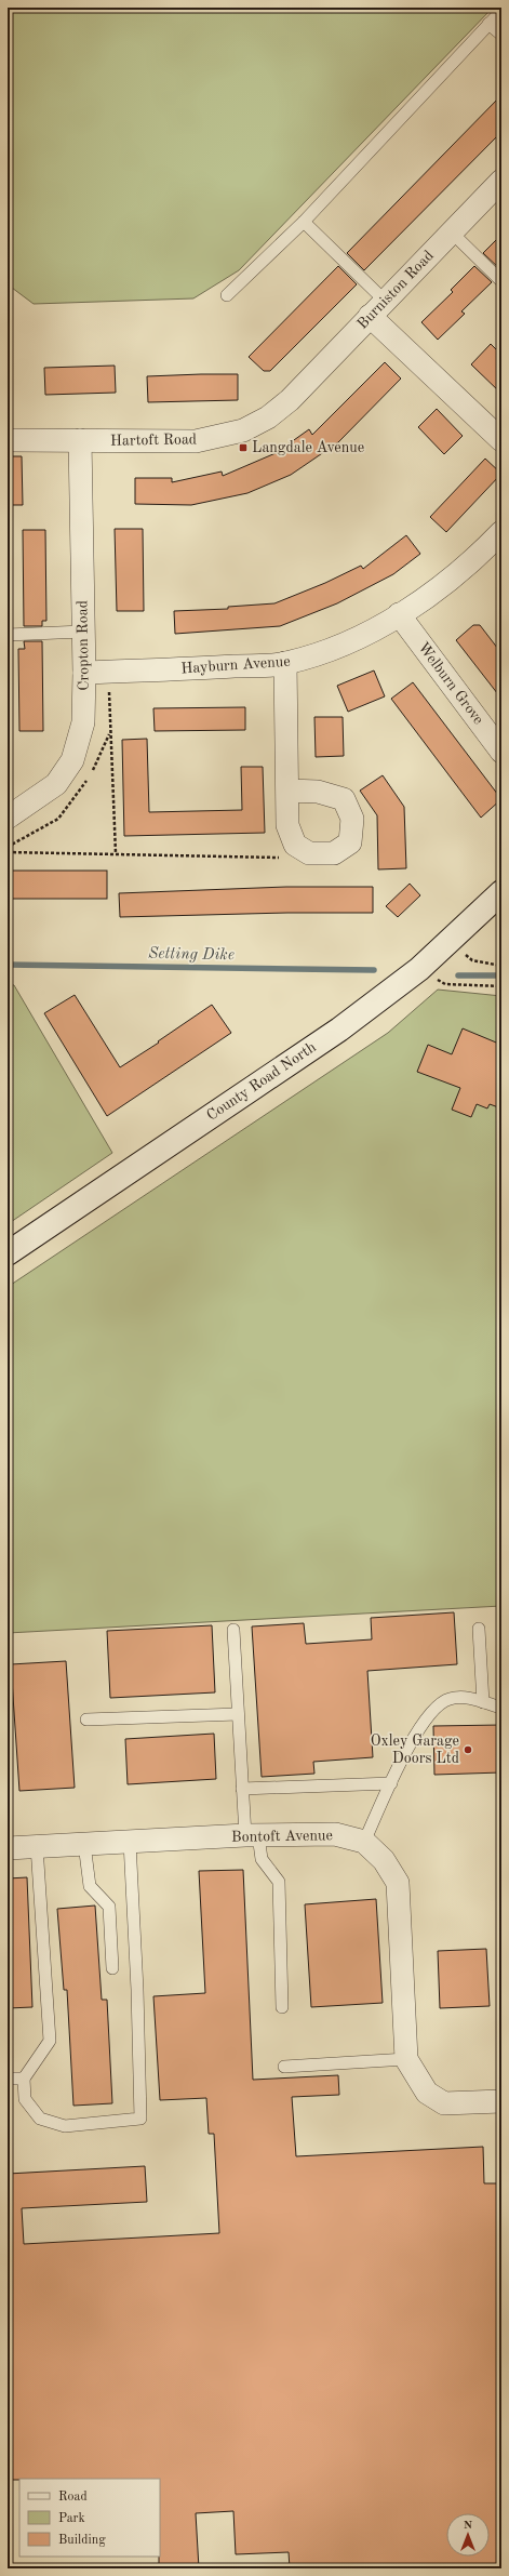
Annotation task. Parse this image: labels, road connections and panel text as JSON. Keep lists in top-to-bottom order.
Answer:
{
  "streets": {
    "street": [
      "Burniston Road",
      "Hartoft Road",
      "Cropton Road",
      "Hayburn Avenue",
      "Welburn Grove",
      "County Road North",
      "Bontoft Avenue"
    ]
  },
  "crossings": [
    ["Burniston Road", "Hartoft Road"],
    ["Hartoft Road", "Cropton Road"],
    ["Cropton Road", "Hayburn Avenue"],
    ["Hayburn Avenue", "Welburn Grove"]
  ],
  "water": ["Setting Dike"],
  "places": {
    "transit": ["Langdale Avenue"],
    "other": ["Oxley Garage Doors Ltd"]
  },
  "legend": ["Road", "Park", "Building"],
  "north": "top"
}
